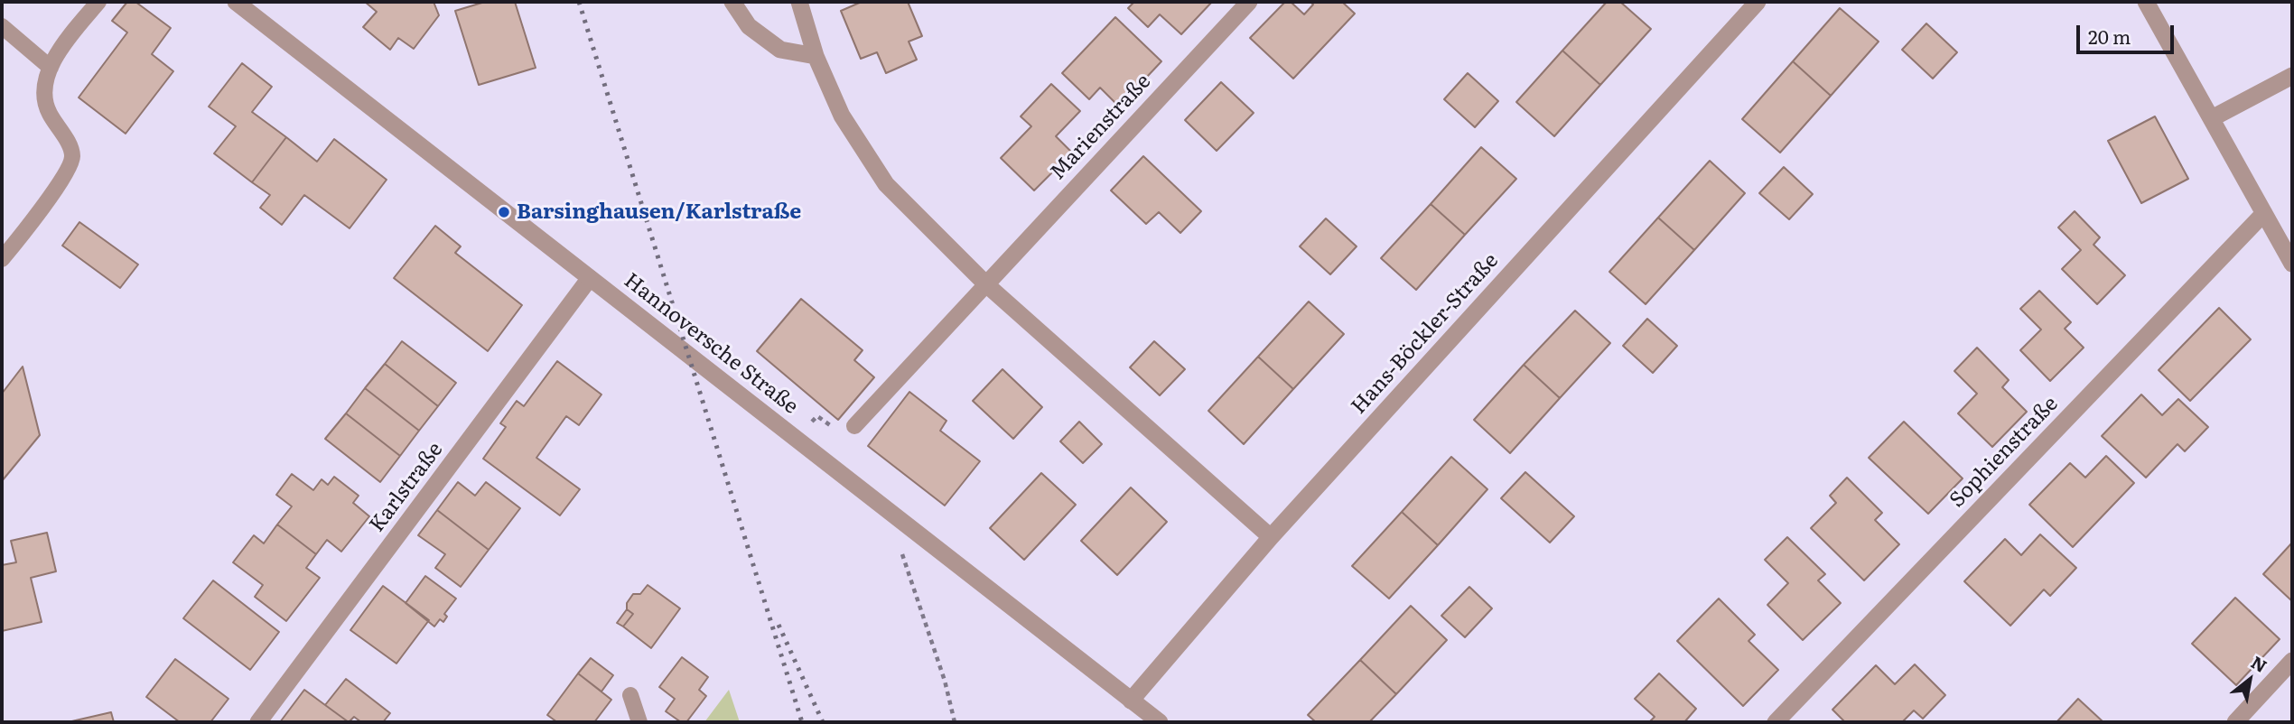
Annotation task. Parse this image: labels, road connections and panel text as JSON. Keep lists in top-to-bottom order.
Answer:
{
  "streets": {
    "street": [
      "Marienstraße",
      "Hans-Böckler-Straße",
      "Hannoversche Straße",
      "Sophienstraße",
      "Karlstraße"
    ]
  },
  "crossings": [
    ["Hans-Böckler-Straße", "Hannoversche Straße"],
    ["Hannoversche Straße", "Karlstraße"]
  ],
  "places": ["Barsinghausen/Karlstraße"],
  "scale_bar": "20 m",
  "north": "top right"
}
